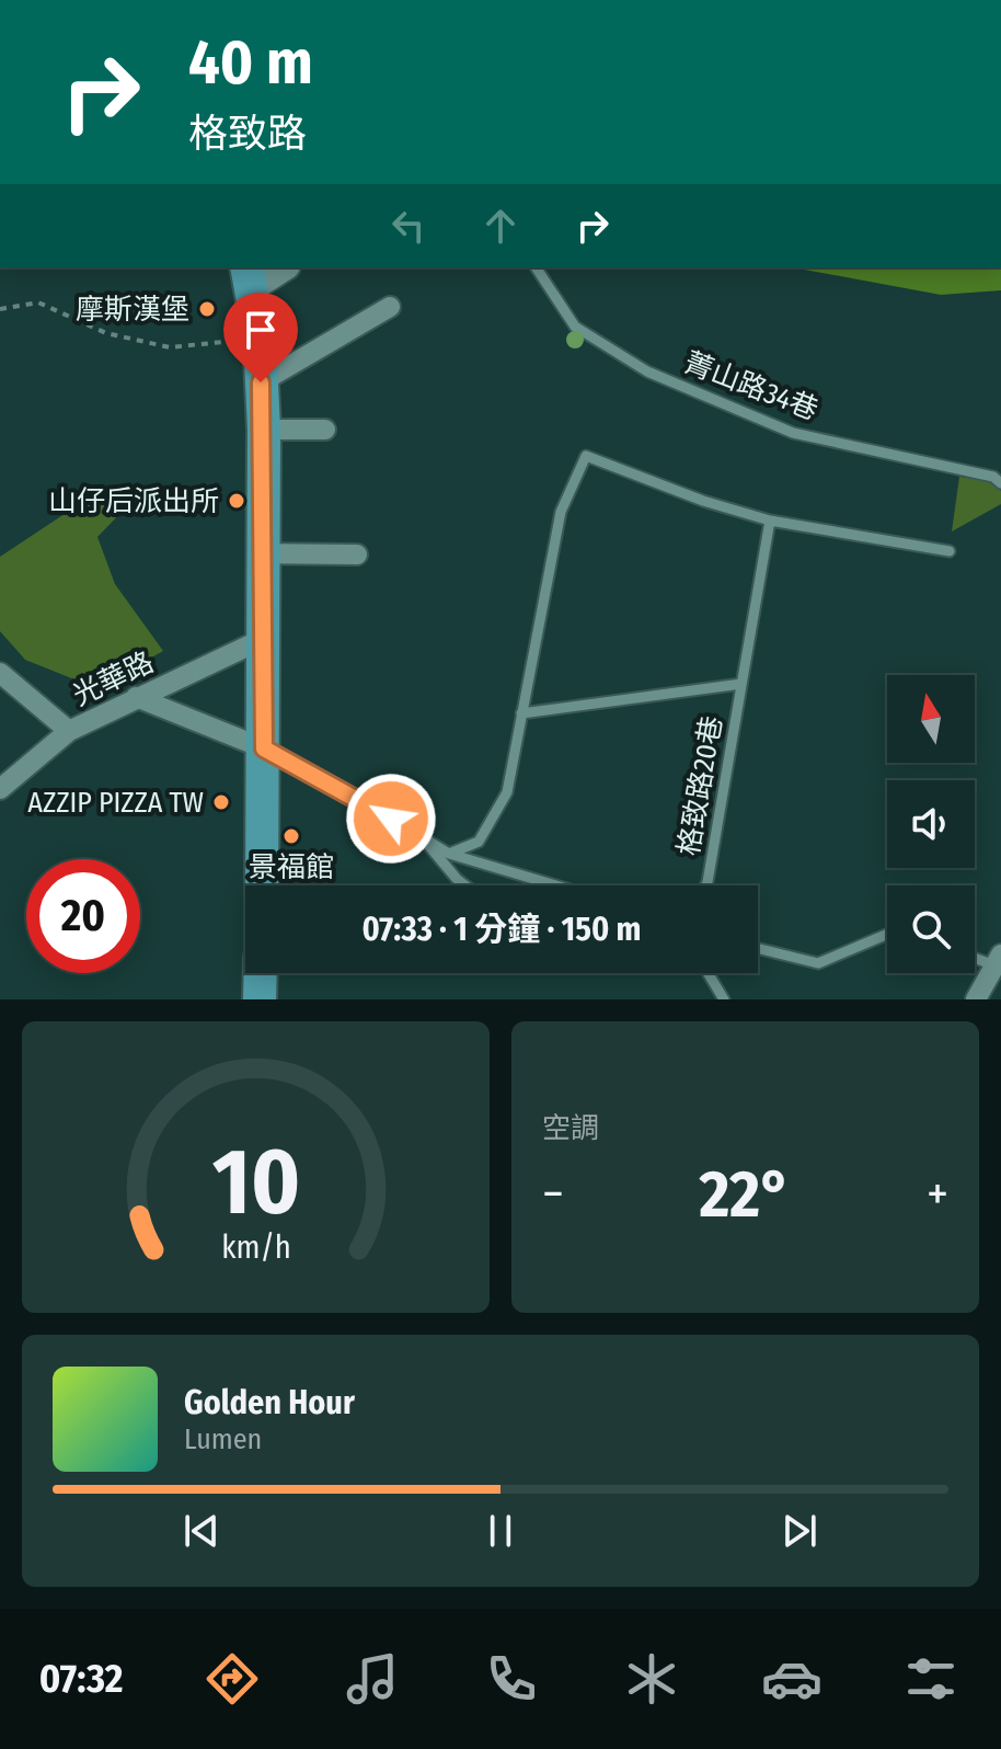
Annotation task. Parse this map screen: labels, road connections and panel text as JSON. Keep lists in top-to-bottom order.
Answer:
{
  "streets": {
    "street": ["光華路"],
    "lane": ["菁山路34巷", "格致路20巷"]
  },
  "places": [
    "摩斯漢堡",
    "山仔后派出所",
    "AZZIP PIZZA TW",
    "景福館"
  ],
  "north": "top",
  "page": {
    "turn": ["40 m", "格致路"],
    "limit": "20",
    "trip": "07:33 · 1 分鐘 · 150 m",
    "tile": "空調",
    "heat": ["−", "22°", "+"],
    "song": ["Golden Hour", "Lumen"],
    "tabs": "07:32",
    "gauge": ["10", "km/h"]
  }
}
